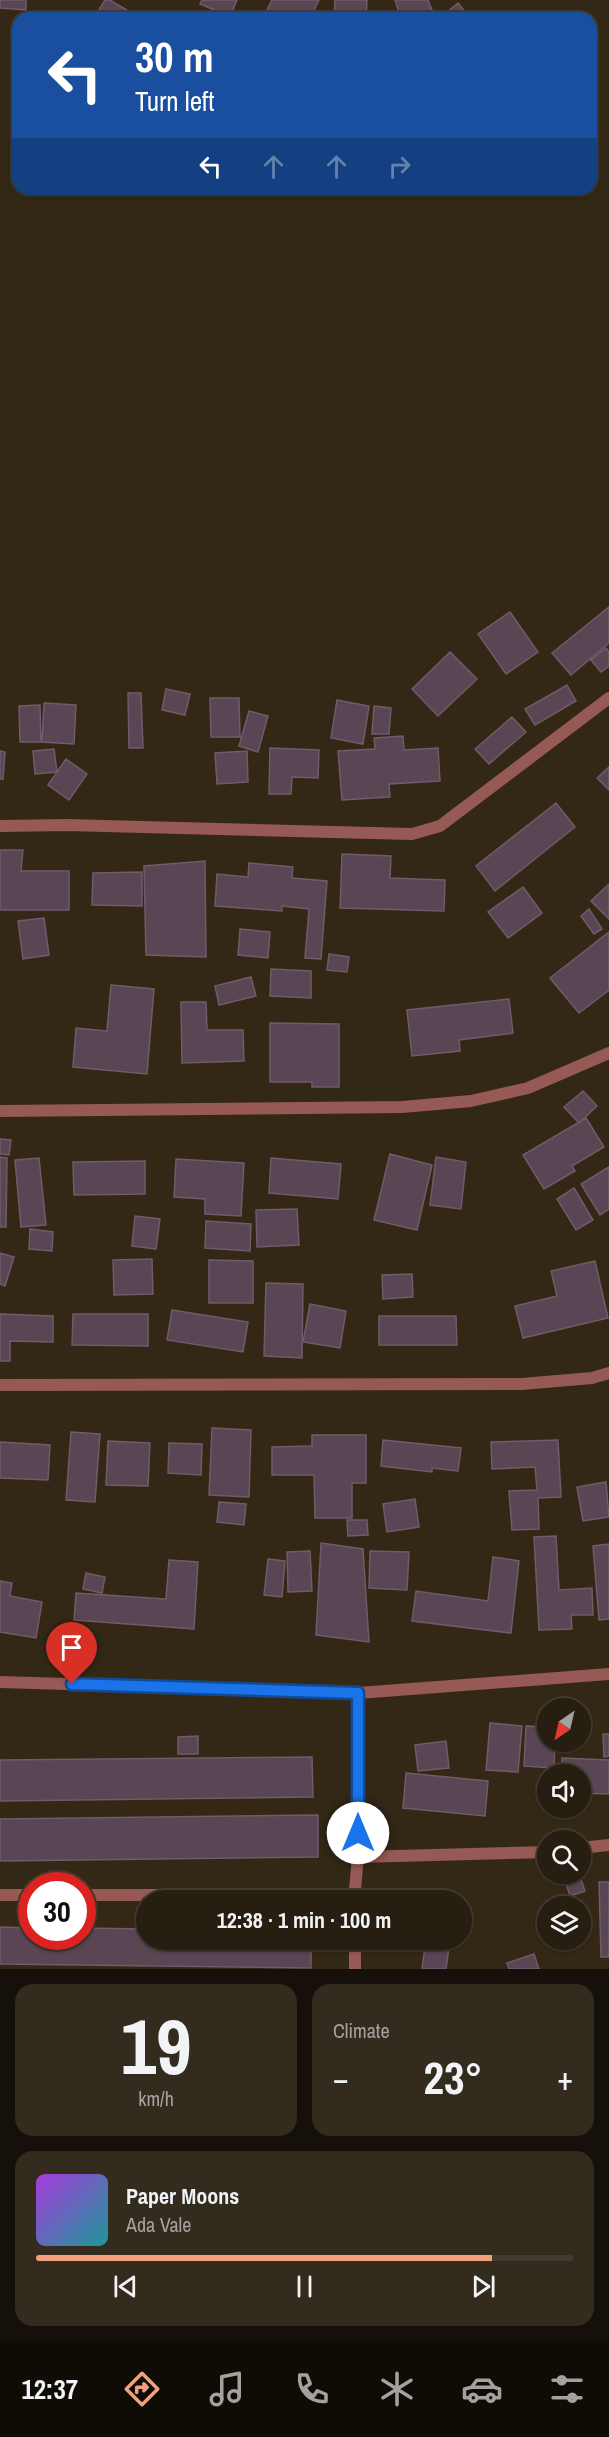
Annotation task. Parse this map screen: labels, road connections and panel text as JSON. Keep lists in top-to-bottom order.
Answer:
{
  "north": "bottom left",
  "page": {
    "turn": ["30 m", "Turn left"],
    "limit": "30",
    "trip": "12:38 · 1 min · 100 m",
    "tile": [
      ["19", "km/h"],
      "Climate"
    ],
    "heat": ["−", "23°", "+"],
    "song": ["Paper Moons", "Ada Vale"],
    "tabs": "12:37"
  }
}
